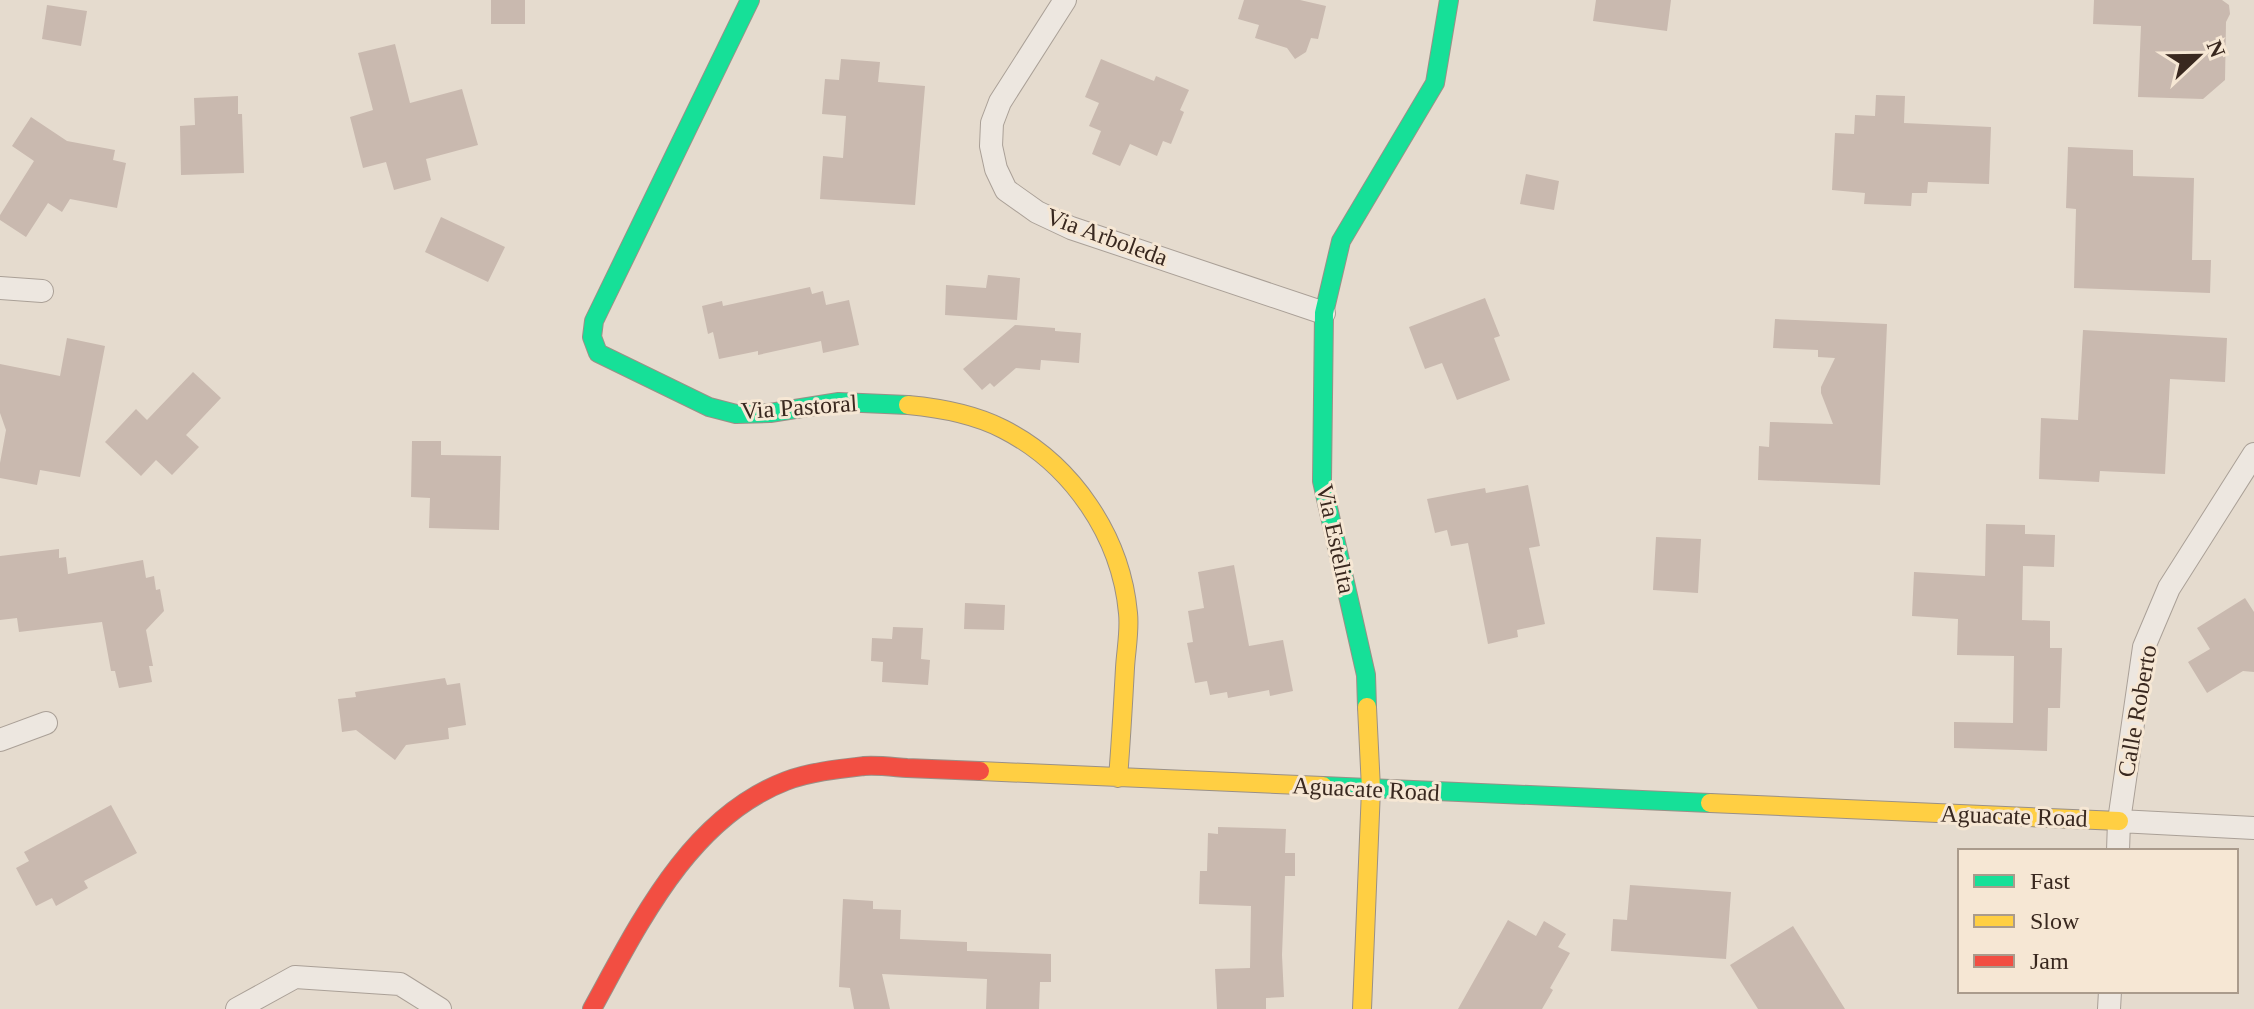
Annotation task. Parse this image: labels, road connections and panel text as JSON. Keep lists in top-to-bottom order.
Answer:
{
  "streets": {
    "street": [
      "Via Arboleda",
      "Via Pastoral",
      "Via Estelita",
      "Calle Roberto",
      "Aguacate Road"
    ]
  },
  "crossings": [
    ["Via Arboleda", "Via Estelita"],
    ["Via Pastoral", "Aguacate Road"],
    ["Via Estelita", "Aguacate Road"],
    ["Calle Roberto", "Aguacate Road"]
  ],
  "legend": ["Fast", "Slow", "Jam"],
  "north": "right"
}
